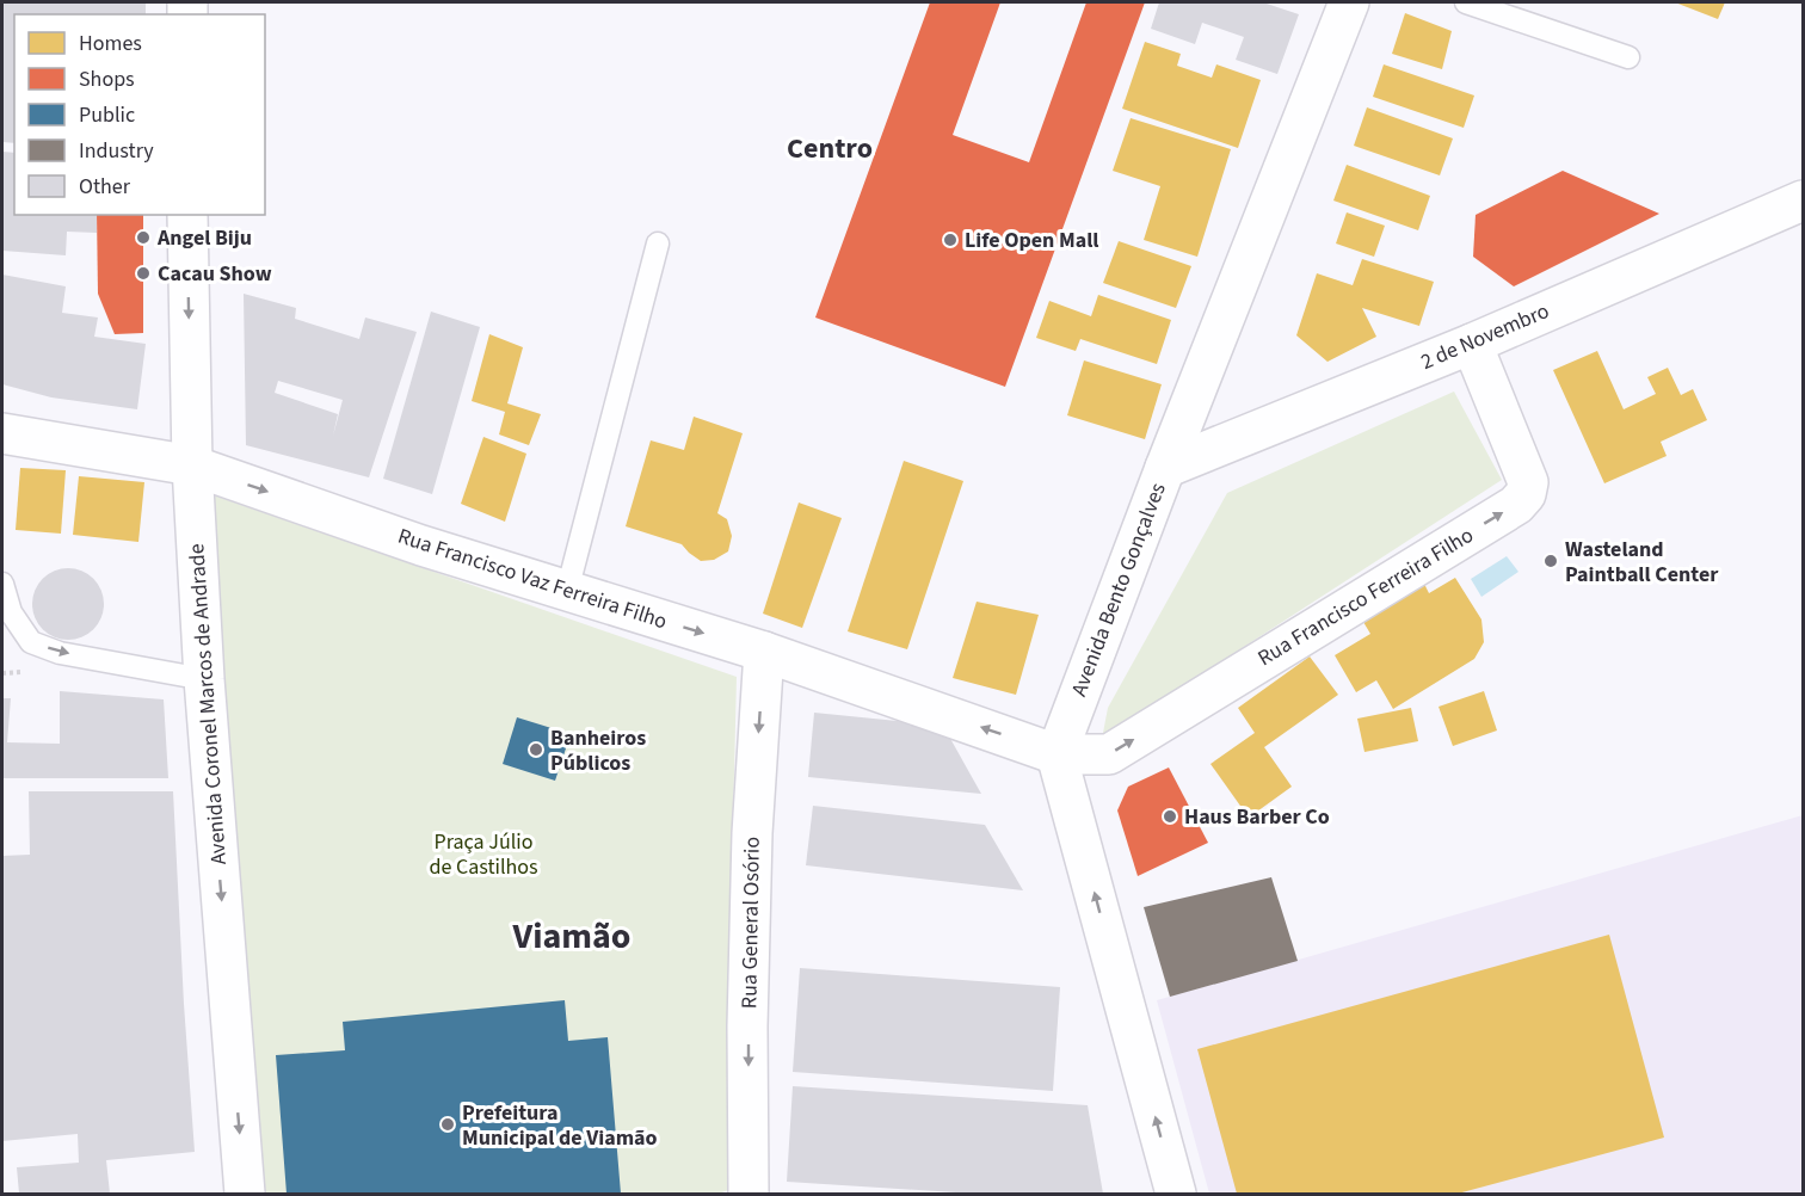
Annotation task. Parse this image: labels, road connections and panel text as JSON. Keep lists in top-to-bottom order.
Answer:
{
  "streets": {
    "street": [
      "2 de Novembro",
      "Rua Francisco Vaz Ferreira Filho",
      "Avenida Bento Gonçalves",
      "Rua Francisco Ferreira Filho",
      "Avenida Coronel Marcos de Andrade",
      "Rua General Osório"
    ]
  },
  "crossings": [
    ["2 de Novembro", "Avenida Bento Gonçalves"],
    ["2 de Novembro", "Rua Francisco Ferreira Filho"],
    ["Rua Francisco Vaz Ferreira Filho", "Avenida Bento Gonçalves"],
    ["Rua Francisco Vaz Ferreira Filho", "Rua Francisco Ferreira Filho"],
    ["Rua Francisco Vaz Ferreira Filho", "Avenida Coronel Marcos de Andrade"],
    ["Rua Francisco Vaz Ferreira Filho", "Rua General Osório"],
    ["Avenida Bento Gonçalves", "Rua Francisco Ferreira Filho"]
  ],
  "one_way": ["Rua Francisco Ferreira Filho", "Avenida Coronel Marcos de Andrade"],
  "districts": ["Centro", "Viamão"],
  "parks": ["Praça Júlio de Castilhos"],
  "places": [
    "Angel Biju",
    "Life Open Mall",
    "Cacau Show",
    "Wasteland Paintball Center",
    "Banheiros Públicos",
    "Haus Barber Co",
    "Prefeitura Municipal de Viamão"
  ],
  "legend": [
    "Homes",
    "Shops",
    "Public",
    "Industry",
    "Other"
  ]
}
